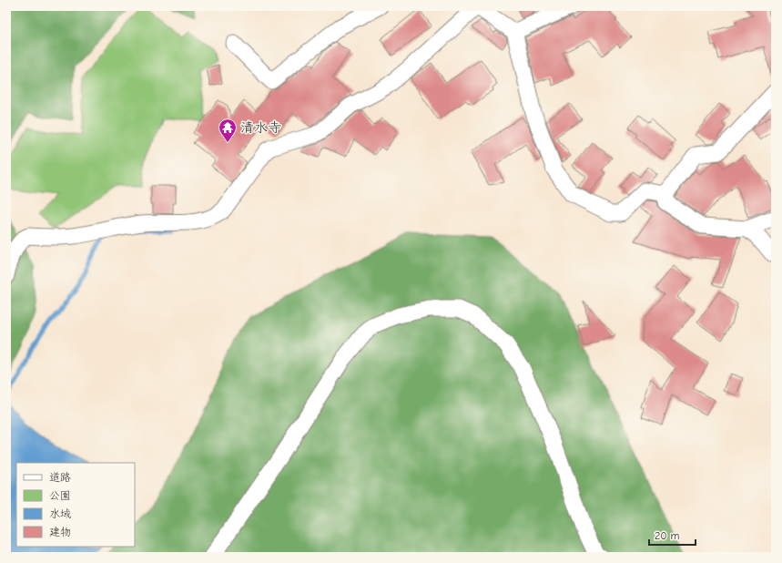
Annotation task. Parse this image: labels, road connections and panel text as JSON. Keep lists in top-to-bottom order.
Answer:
{
  "places": {
    "temple": ["清水寺"]
  },
  "legend": [
    "道路",
    "公園",
    "水域",
    "建物"
  ],
  "scale_bar": "20 m"
}
